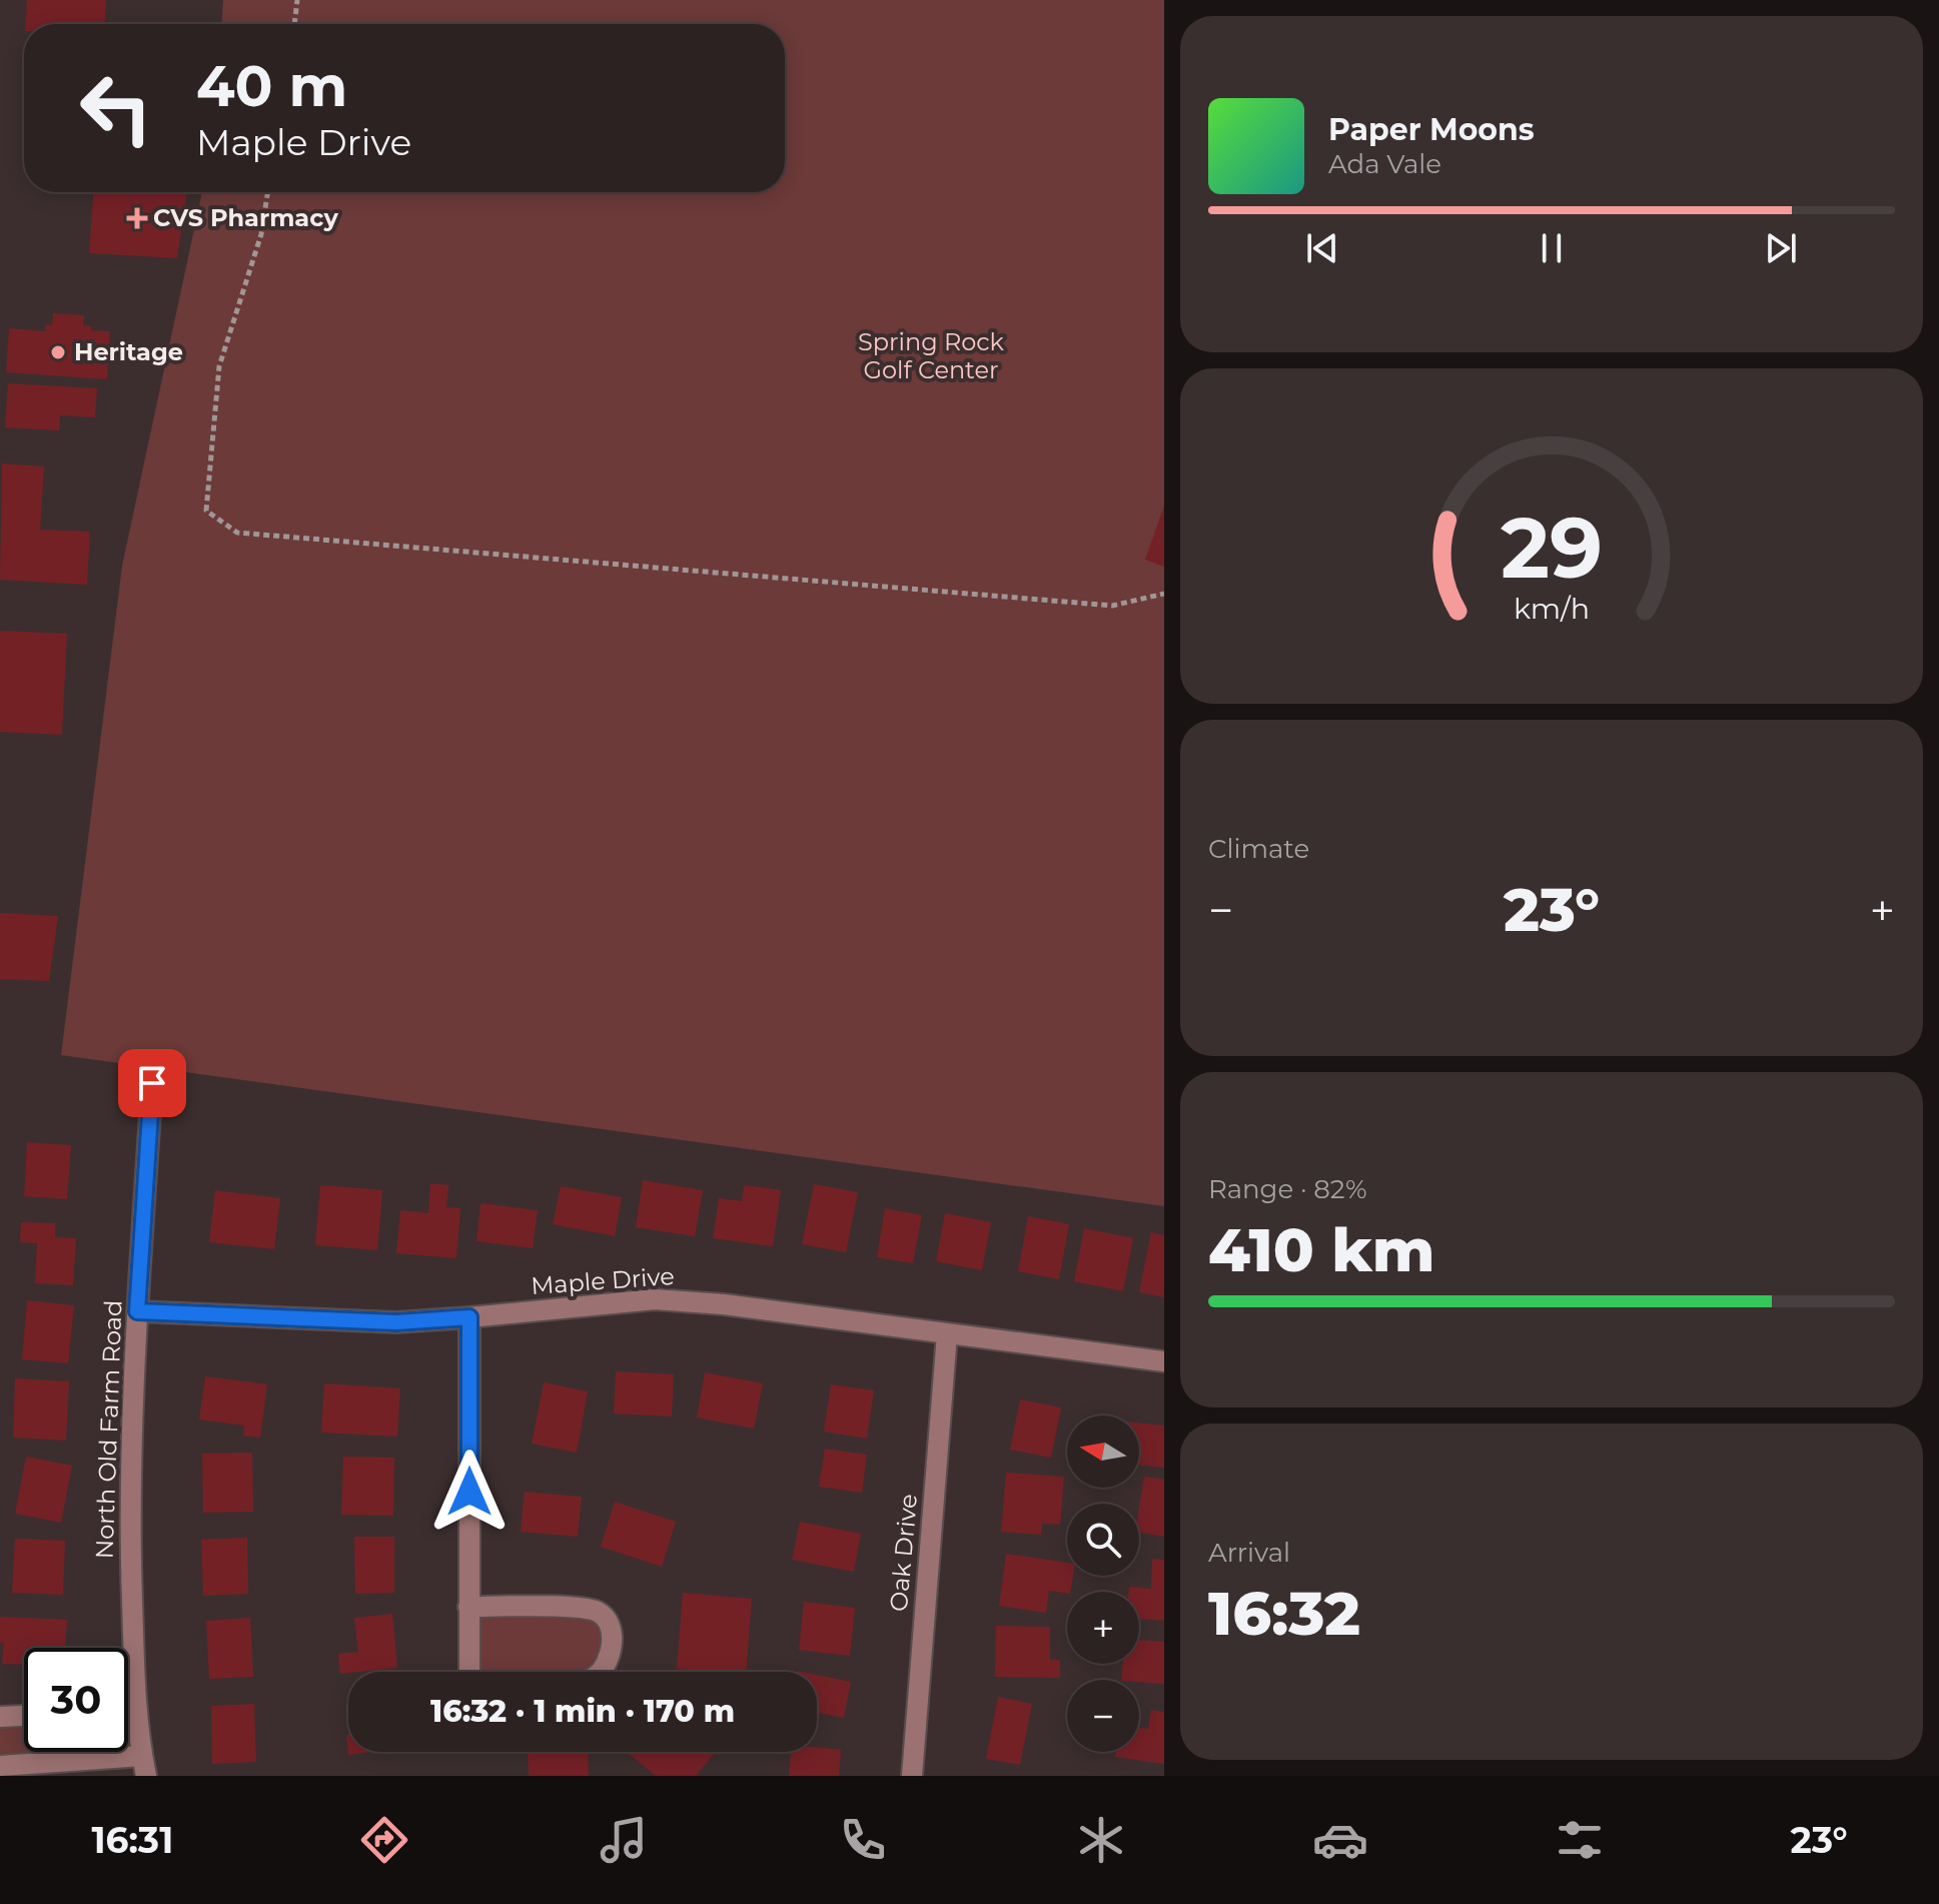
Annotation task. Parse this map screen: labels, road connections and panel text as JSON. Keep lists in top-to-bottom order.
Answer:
{
  "streets": {
    "street": ["Maple Drive", "North Old Farm Road", "Oak Drive"]
  },
  "crossings": [
    ["Maple Drive", "North Old Farm Road"],
    ["Maple Drive", "Oak Drive"]
  ],
  "parks": ["Spring Rock Golf Center"],
  "places": {
    "health": ["CVS Pharmacy"],
    "other": ["Heritage"]
  },
  "north": "left",
  "page": {
    "turn": ["40 m", "Maple Drive"],
    "song": ["Paper Moons", "Ada Vale"],
    "tile": [
      "Climate",
      ["Range · 82%", "410 km"],
      ["Arrival", "16:32"]
    ],
    "heat": ["−", "23°", "+"],
    "map_buttons": ["+", "−"],
    "limit": "30",
    "trip": "16:32 · 1 min · 170 m",
    "tabs": ["16:31", "23°"],
    "gauge": ["29", "km/h"]
  }
}
